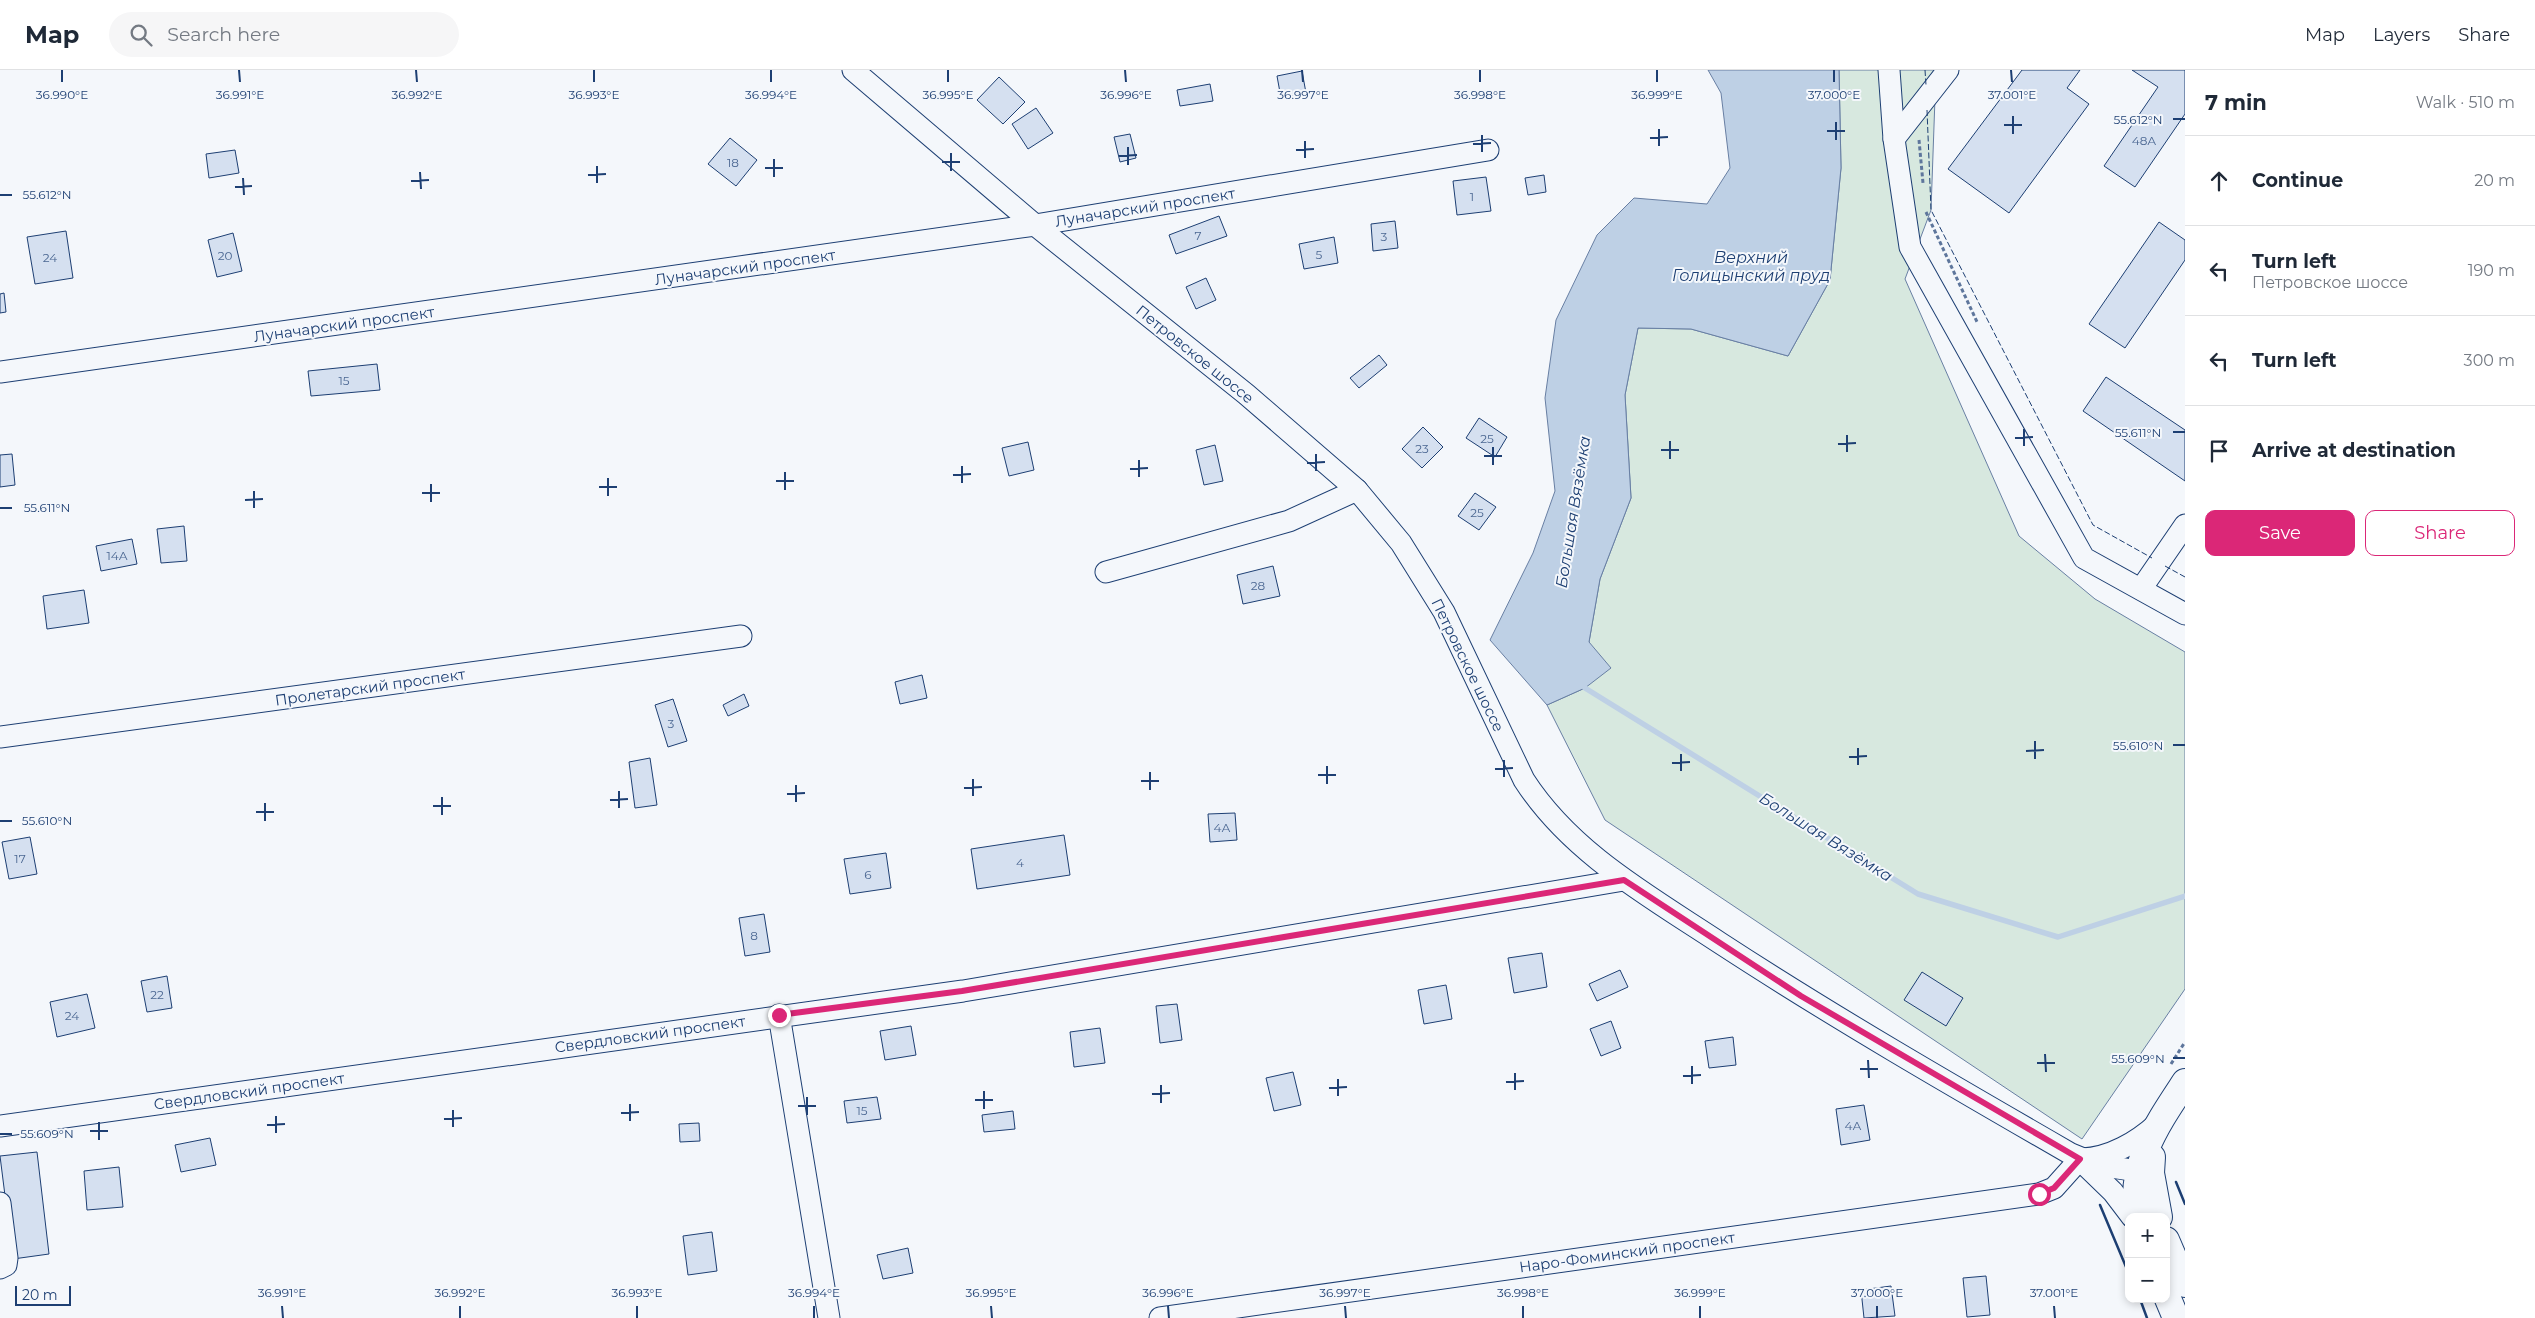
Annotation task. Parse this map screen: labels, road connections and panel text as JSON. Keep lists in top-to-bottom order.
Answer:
{
  "streets": {
    "street": [
      "Луначарский проспект",
      "Петровское шоссе",
      "Пролетарский проспект",
      "Свердловский проспект",
      "Наро-Фоминский проспект"
    ]
  },
  "crossings": [
    ["Луначарский проспект", "Петровское шоссе"],
    ["Петровское шоссе", "Свердловский проспект"],
    ["Петровское шоссе", "Наро-Фоминский проспект"]
  ],
  "water": ["Верхний Голицынский пруд", "Большая Вязёмка"],
  "house_numbers": [
    "48А",
    "18",
    "1",
    "7",
    "3",
    "5",
    "20",
    "24",
    "15",
    "25",
    "23",
    "25",
    "14А",
    "28",
    "3",
    "4А",
    "17",
    "4",
    "6",
    "8",
    "22",
    "24",
    "15",
    "4А"
  ],
  "scale_bar": "20 m",
  "page": {
    "header": "Map",
    "search": "Search here",
    "nav": ["Map", "Layers", "Share"],
    "heading": ["7 min", "Walk · 510 m"],
    "list": [
      ["Continue", "20 m"],
      ["Turn left", "Петровское шоссе", "190 m"],
      ["Turn left", "300 m"],
      "Arrive at destination"
    ],
    "buttons": ["Save", "Share"],
    "map_buttons": ["+", "−"],
    "scale": "20 m"
  },
  "coordinates": [
    "36.990°E",
    "36.991°E",
    "36.992°E",
    "36.993°E",
    "36.994°E",
    "36.995°E",
    "36.996°E",
    "36.997°E",
    "36.998°E",
    "36.999°E",
    "37.000°E",
    "37.001°E",
    "55.612°N",
    "55.611°N",
    "55.610°N",
    "55.609°N"
  ]
}
